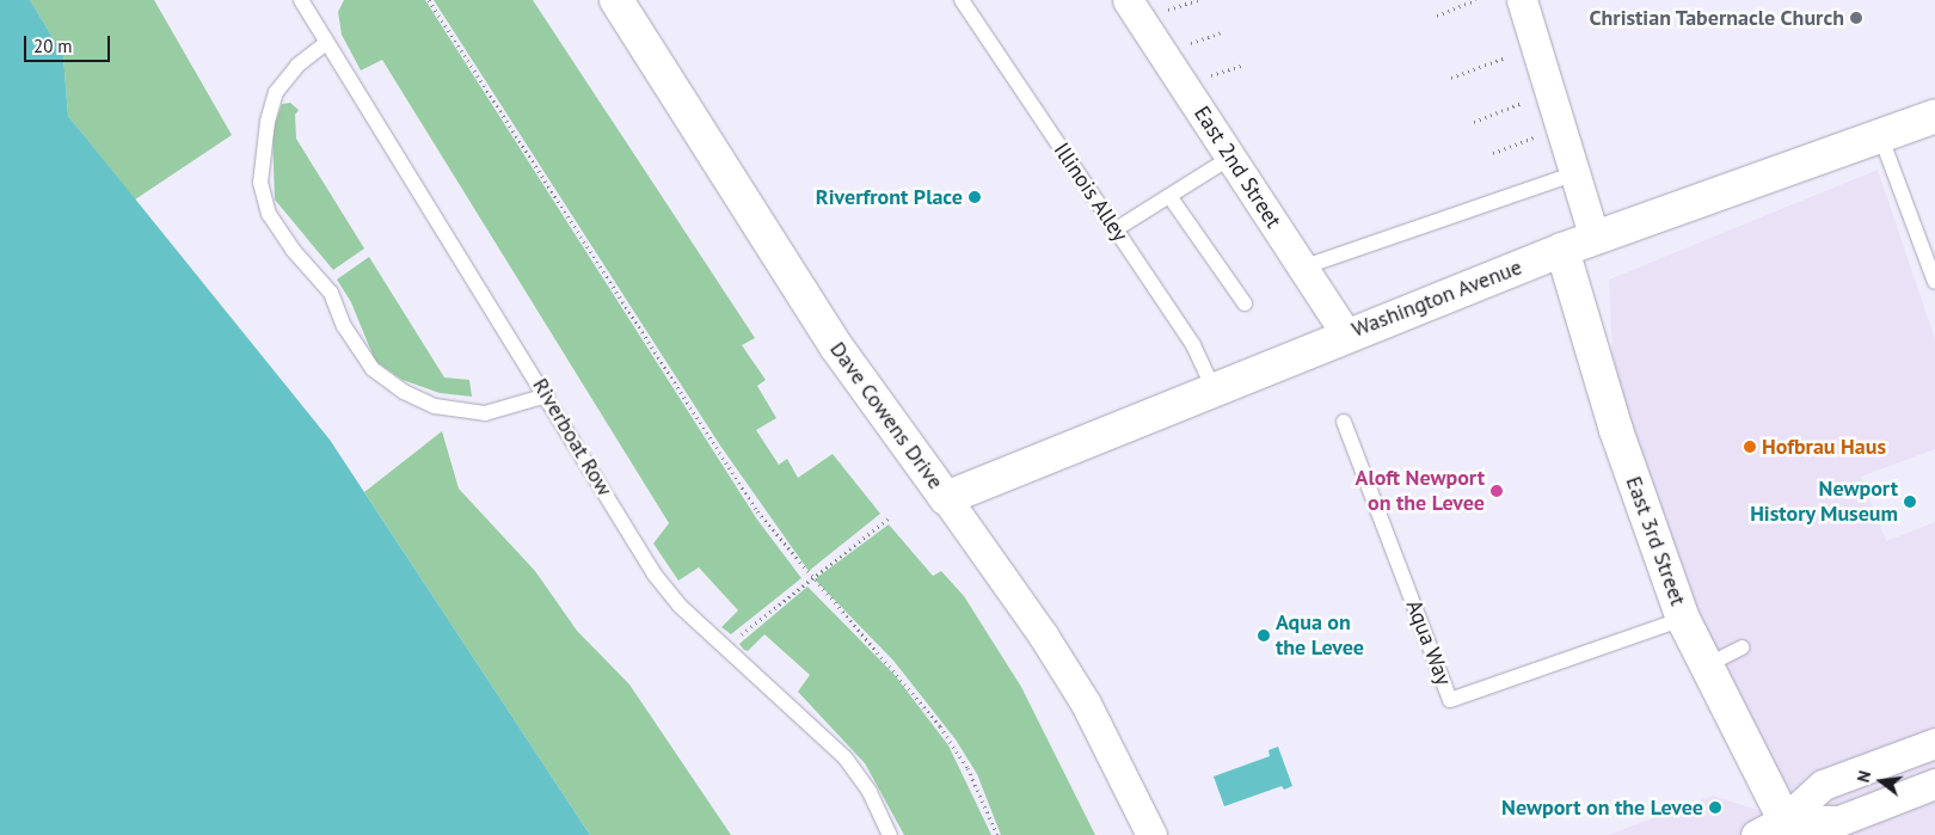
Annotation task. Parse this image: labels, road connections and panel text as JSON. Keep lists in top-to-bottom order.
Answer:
{
  "streets": {
    "main road": ["Washington Avenue", "Dave Cowens Drive", "East 3rd Street"],
    "street": ["East 2nd Street"],
    "lane": ["Illinois Alley", "Riverboat Row", "Aqua Way"]
  },
  "crossings": [
    ["East 2nd Street", "Washington Avenue"],
    ["Illinois Alley", "Washington Avenue"],
    ["Washington Avenue", "Dave Cowens Drive"],
    ["Washington Avenue", "East 3rd Street"],
    ["East 3rd Street", "Aqua Way"]
  ],
  "places": [
    "Christian Tabernacle Church",
    "Riverfront Place",
    "Hofbrau Haus",
    "Aloft Newport on the Levee",
    "Newport History Museum",
    "Aqua on the Levee",
    "Newport on the Levee"
  ],
  "scale_bar": "20 m",
  "north": "left"
}
